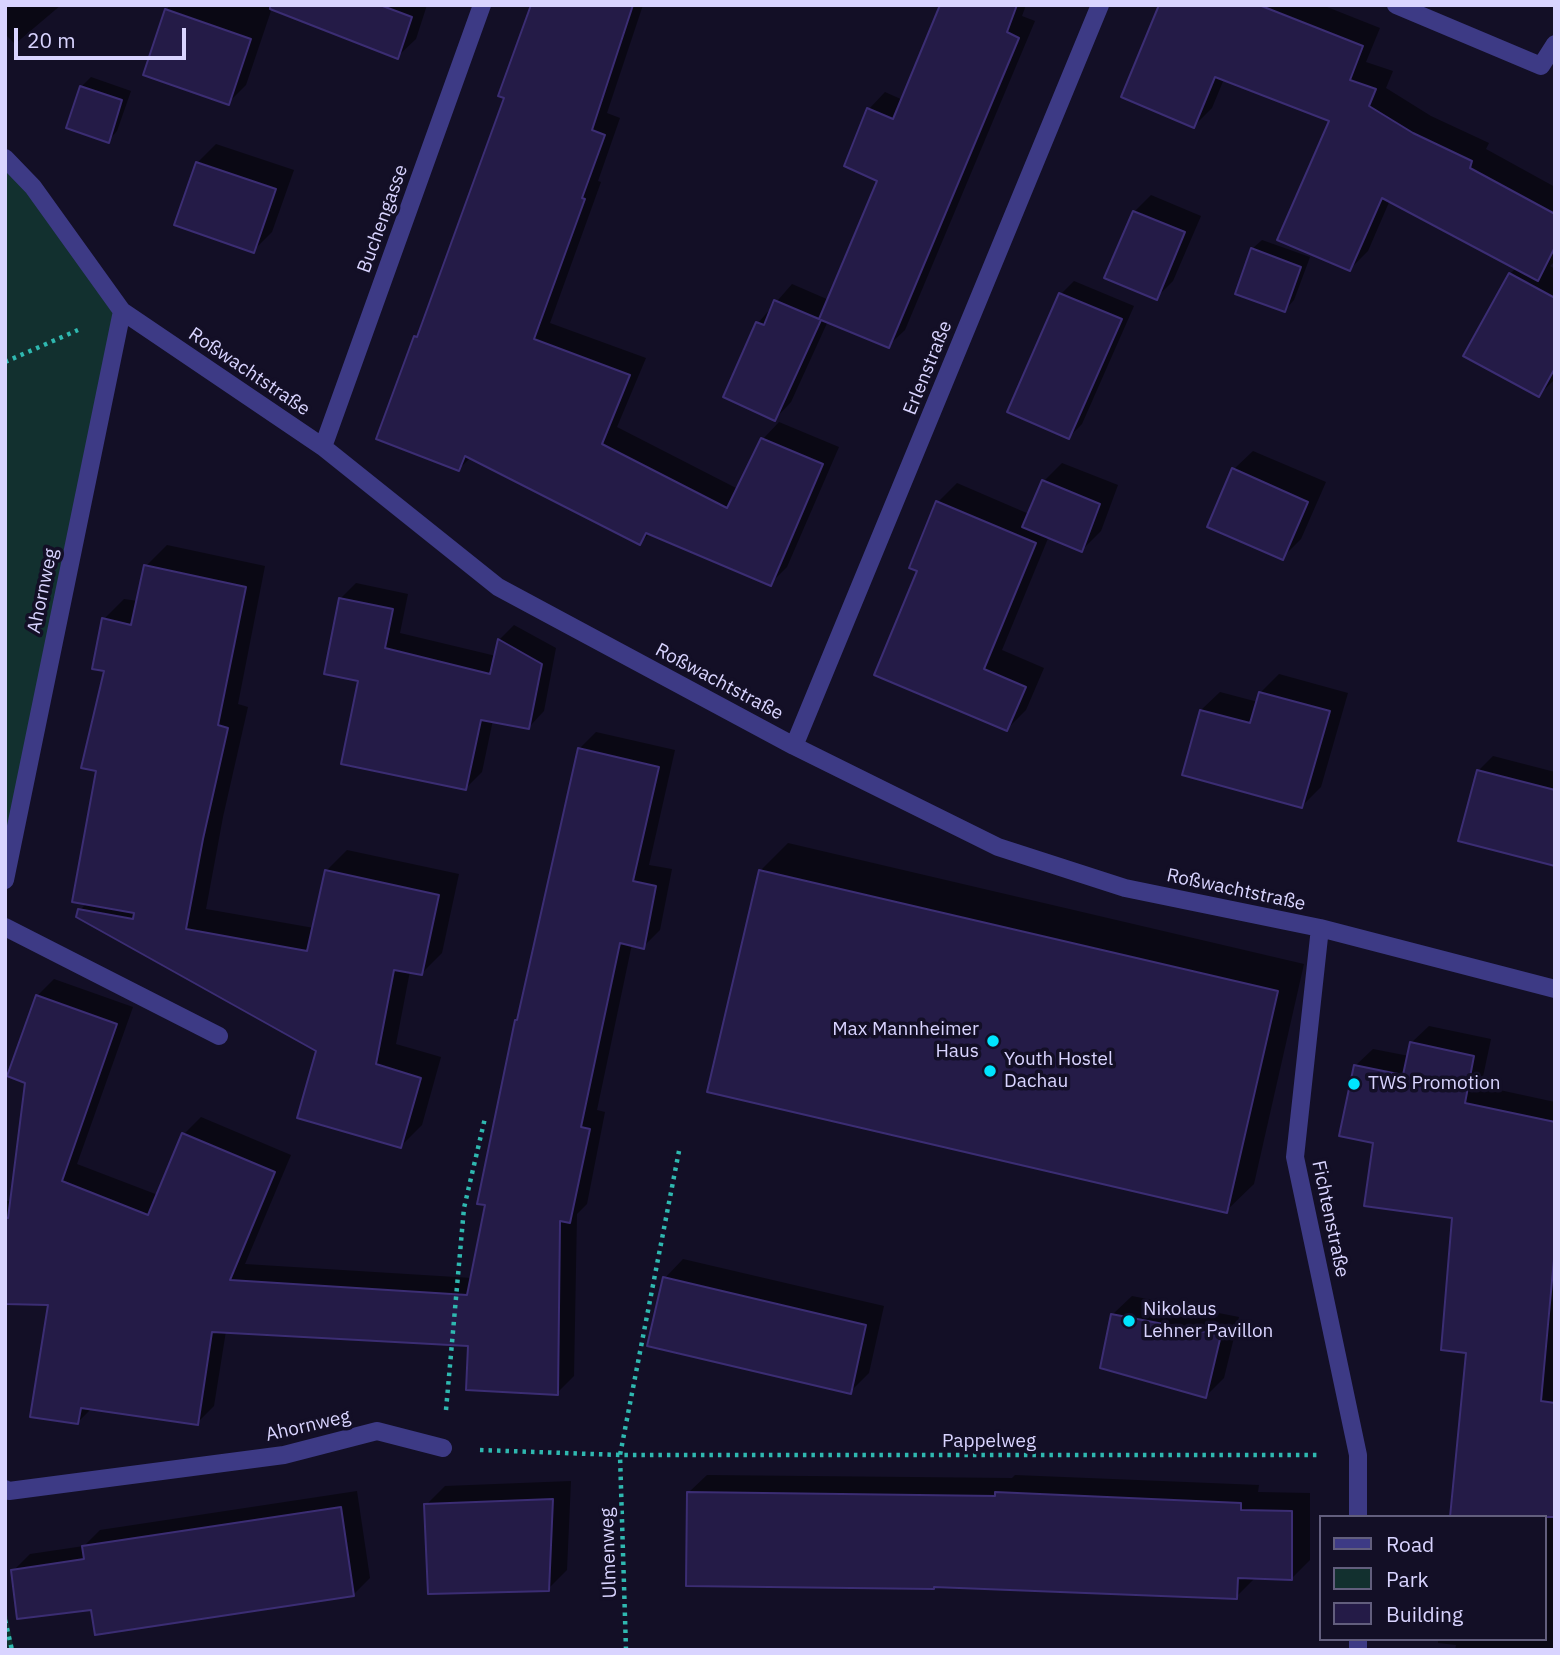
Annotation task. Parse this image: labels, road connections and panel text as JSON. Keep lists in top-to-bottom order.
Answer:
{
  "streets": {
    "street": [
      "Buchengasse",
      "Erlenstraße",
      "Roßwachtstraße",
      "Ahornweg",
      "Fichtenstraße"
    ],
    "path": ["Pappelweg", "Ulmenweg"]
  },
  "crossings": [
    ["Buchengasse", "Roßwachtstraße"],
    ["Erlenstraße", "Roßwachtstraße"],
    ["Roßwachtstraße", "Ahornweg"],
    ["Roßwachtstraße", "Fichtenstraße"],
    ["Fichtenstraße", "Pappelweg"],
    ["Pappelweg", "Ulmenweg"]
  ],
  "places": [
    "Max Mannheimer Haus",
    "Youth Hostel Dachau",
    "TWS Promotion",
    "Nikolaus Lehner Pavillon"
  ],
  "legend": ["Road", "Park", "Building"],
  "scale_bar": "20 m"
}
